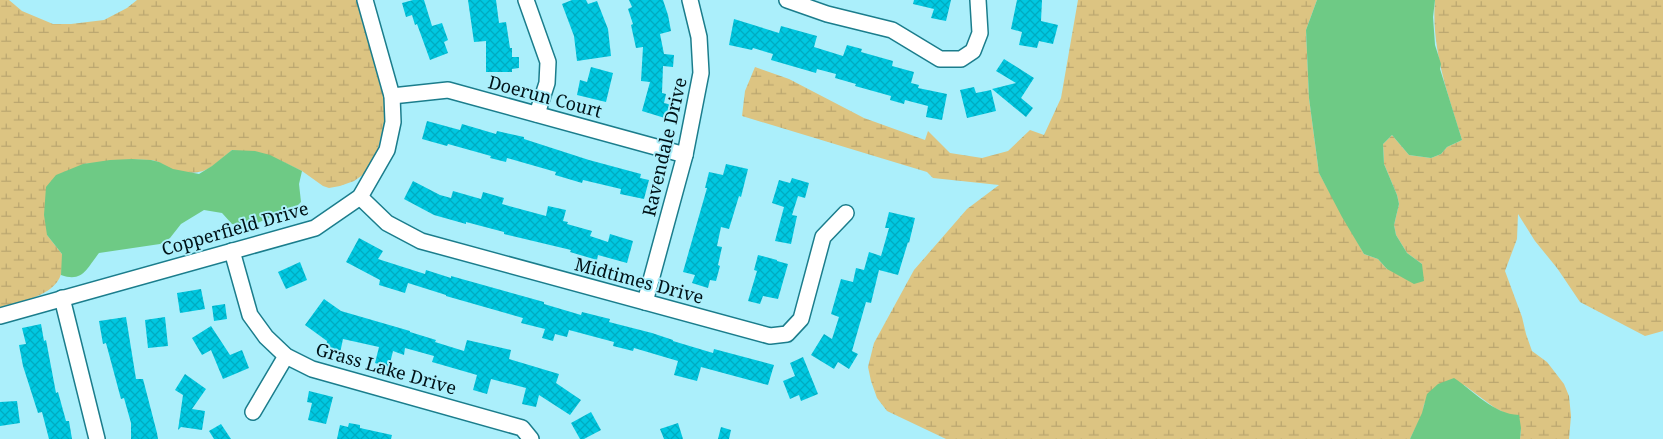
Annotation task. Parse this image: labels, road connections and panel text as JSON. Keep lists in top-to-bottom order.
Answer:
{
  "streets": {
    "street": [
      "Doerun Court",
      "Ravendale Drive",
      "Copperfield Drive",
      "Midtimes Drive",
      "Grass Lake Drive"
    ]
  },
  "crossings": [
    ["Doerun Court", "Ravendale Drive"],
    ["Doerun Court", "Copperfield Drive"],
    ["Ravendale Drive", "Midtimes Drive"],
    ["Copperfield Drive", "Midtimes Drive"],
    ["Copperfield Drive", "Grass Lake Drive"]
  ]
}
